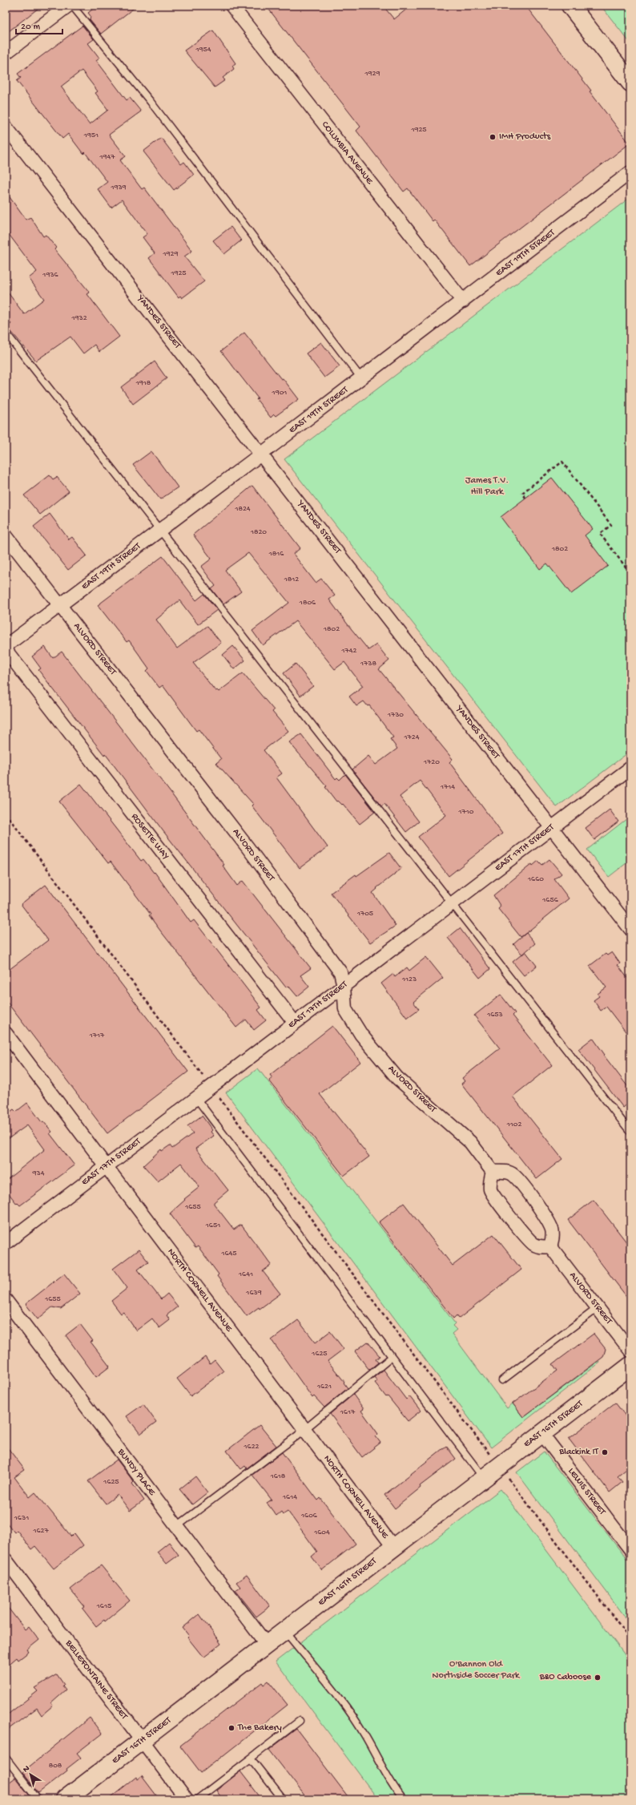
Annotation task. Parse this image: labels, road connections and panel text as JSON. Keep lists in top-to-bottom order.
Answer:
{
  "streets": {
    "main road": ["EAST 16TH STREET"],
    "street": [
      "COLUMBIA AVENUE",
      "EAST 19TH STREET",
      "YANDES STREET",
      "ALVORD STREET",
      "ROSETTE WAY",
      "EAST 17TH STREET",
      "NORTH CORNELL AVENUE",
      "BUNDY PLACE",
      "LEWIS STREET",
      "BELLEFONTAINE STREET"
    ]
  },
  "crossings": [
    ["COLUMBIA AVENUE", "EAST 19TH STREET"],
    ["EAST 19TH STREET", "YANDES STREET"],
    ["EAST 19TH STREET", "ALVORD STREET"],
    ["YANDES STREET", "EAST 17TH STREET"],
    ["ALVORD STREET", "EAST 17TH STREET"],
    ["ROSETTE WAY", "EAST 17TH STREET"],
    ["EAST 17TH STREET", "NORTH CORNELL AVENUE"],
    ["NORTH CORNELL AVENUE", "EAST 16TH STREET"],
    ["EAST 16TH STREET", "BUNDY PLACE"],
    ["EAST 16TH STREET", "LEWIS STREET"],
    ["EAST 16TH STREET", "BELLEFONTAINE STREET"]
  ],
  "parks": ["James T.V. Hill Park", "O'Bannon Old Northside Soccer Park"],
  "places": [
    "IMH Products",
    "Blackink IT",
    "B&O Caboose",
    "The Bakery"
  ],
  "house_numbers": [
    "1954",
    "1929",
    "1925",
    "1951",
    "1947",
    "1939",
    "1929",
    "1925",
    "1936",
    "1932",
    "1918",
    "1901",
    "1824",
    "1820",
    "1802",
    "1816",
    "1812",
    "1806",
    "1802",
    "1742",
    "1738",
    "1730",
    "1724",
    "1720",
    "1714",
    "1710",
    "1660",
    "1656",
    "1705",
    "1123",
    "1653",
    "1717",
    "1102",
    "934",
    "1655",
    "1651",
    "1645",
    "1641",
    "1639",
    "1655",
    "1625",
    "1621",
    "1617",
    "1622",
    "1618",
    "1625",
    "1614",
    "1606",
    "1631",
    "1627",
    "1604",
    "1615",
    "808"
  ],
  "scale_bar": "20 m",
  "north": "top left"
}
